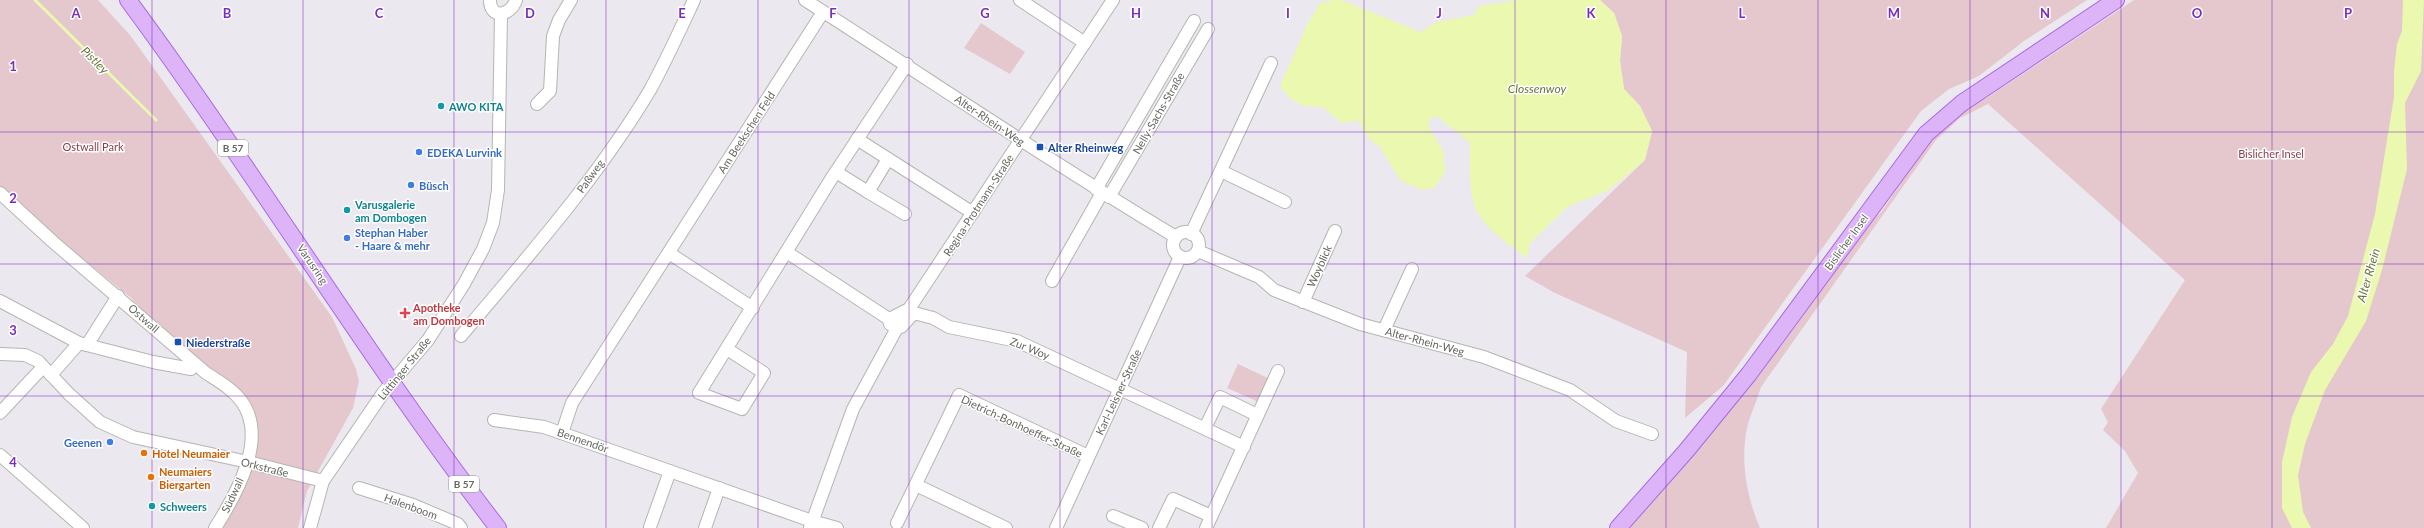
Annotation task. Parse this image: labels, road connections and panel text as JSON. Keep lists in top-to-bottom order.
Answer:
{
  "streets": {
    "main road": ["B 57", "Bislicher Insel", "Varusring"],
    "street": [
      "Nelly-Sachs-Straße",
      "Alter-Rhein-Weg",
      "Am Beekschen Feld",
      "Paßweg",
      "Regina-Protmann-Straße",
      "Woyblick",
      "Ostwall",
      "Zur Woy",
      "Lüttinger Straße",
      "Karl-Leisner-Straße",
      "Dietrich-Bonhoeffer-Straße",
      "Bennendör",
      "Orkstraße",
      "Südwall",
      "Halenboom"
    ]
  },
  "crossings": [
    ["Nelly-Sachs-Straße", "Alter-Rhein-Weg"],
    ["Alter-Rhein-Weg", "Am Beekschen Feld"],
    ["Alter-Rhein-Weg", "Regina-Protmann-Straße"],
    ["Alter-Rhein-Weg", "Woyblick"],
    ["Alter-Rhein-Weg", "Karl-Leisner-Straße"],
    ["Am Beekschen Feld", "Bennendör"],
    ["Regina-Protmann-Straße", "Zur Woy"],
    ["Regina-Protmann-Straße", "Bennendör"],
    ["Varusring", "Lüttinger Straße"],
    ["Ostwall", "Orkstraße"],
    ["Ostwall", "Südwall"],
    ["Zur Woy", "Karl-Leisner-Straße"],
    ["Lüttinger Straße", "Orkstraße"],
    ["Karl-Leisner-Straße", "Dietrich-Bonhoeffer-Straße"],
    ["Orkstraße", "Südwall"]
  ],
  "water": ["Pistley", "Clossenwoy", "Alter Rhein"],
  "parks": ["Ostwall Park", "Bislicher Insel"],
  "places": {
    "other": [
      "AWO KITA",
      "EDEKA Lurvink",
      "Büsch",
      "Varusgalerie am Dombogen",
      "Stephan Haber - Haare & mehr",
      "Geenen",
      "Hotel Neumaier",
      "Neumaiers Biergarten",
      "Schweers"
    ],
    "transit": ["Alter Rheinweg", "Niederstraße"],
    "health": ["Apotheke am Dombogen"]
  },
  "grid": {
    "columns": [
      "A",
      "B",
      "C",
      "D",
      "E",
      "F",
      "G",
      "H",
      "I",
      "J",
      "K",
      "L",
      "M",
      "N",
      "O",
      "P"
    ],
    "rows": [
      "1",
      "2",
      "3",
      "4"
    ]
  }
}
